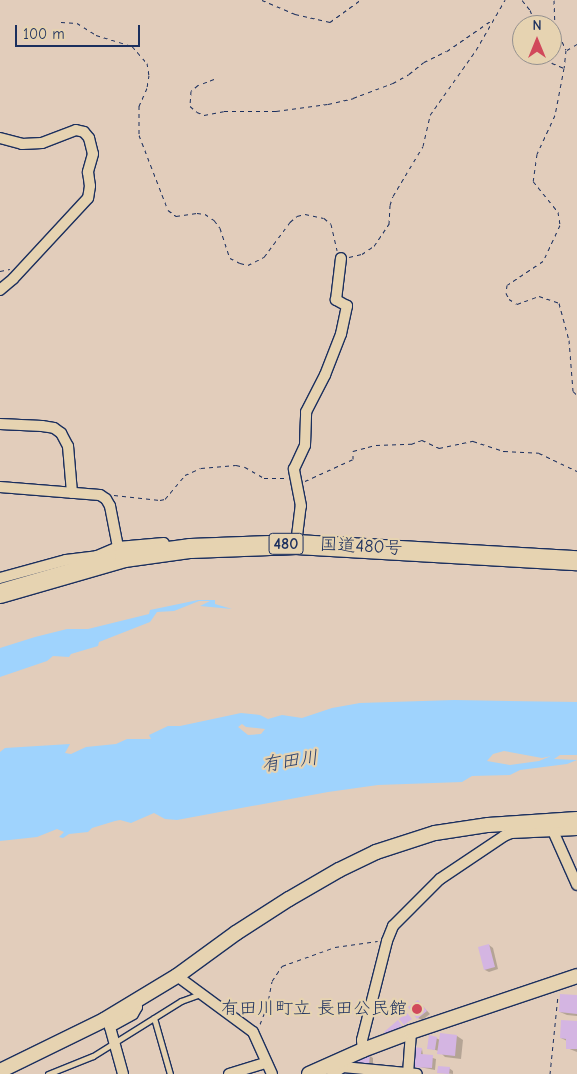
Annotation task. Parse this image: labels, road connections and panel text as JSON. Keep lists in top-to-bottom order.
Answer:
{
  "streets": {
    "highway": ["480", "国道480号"]
  },
  "water": ["有田川"],
  "places": ["有田川町立 長田公民館"],
  "scale_bar": "100 m",
  "north": "top"
}
